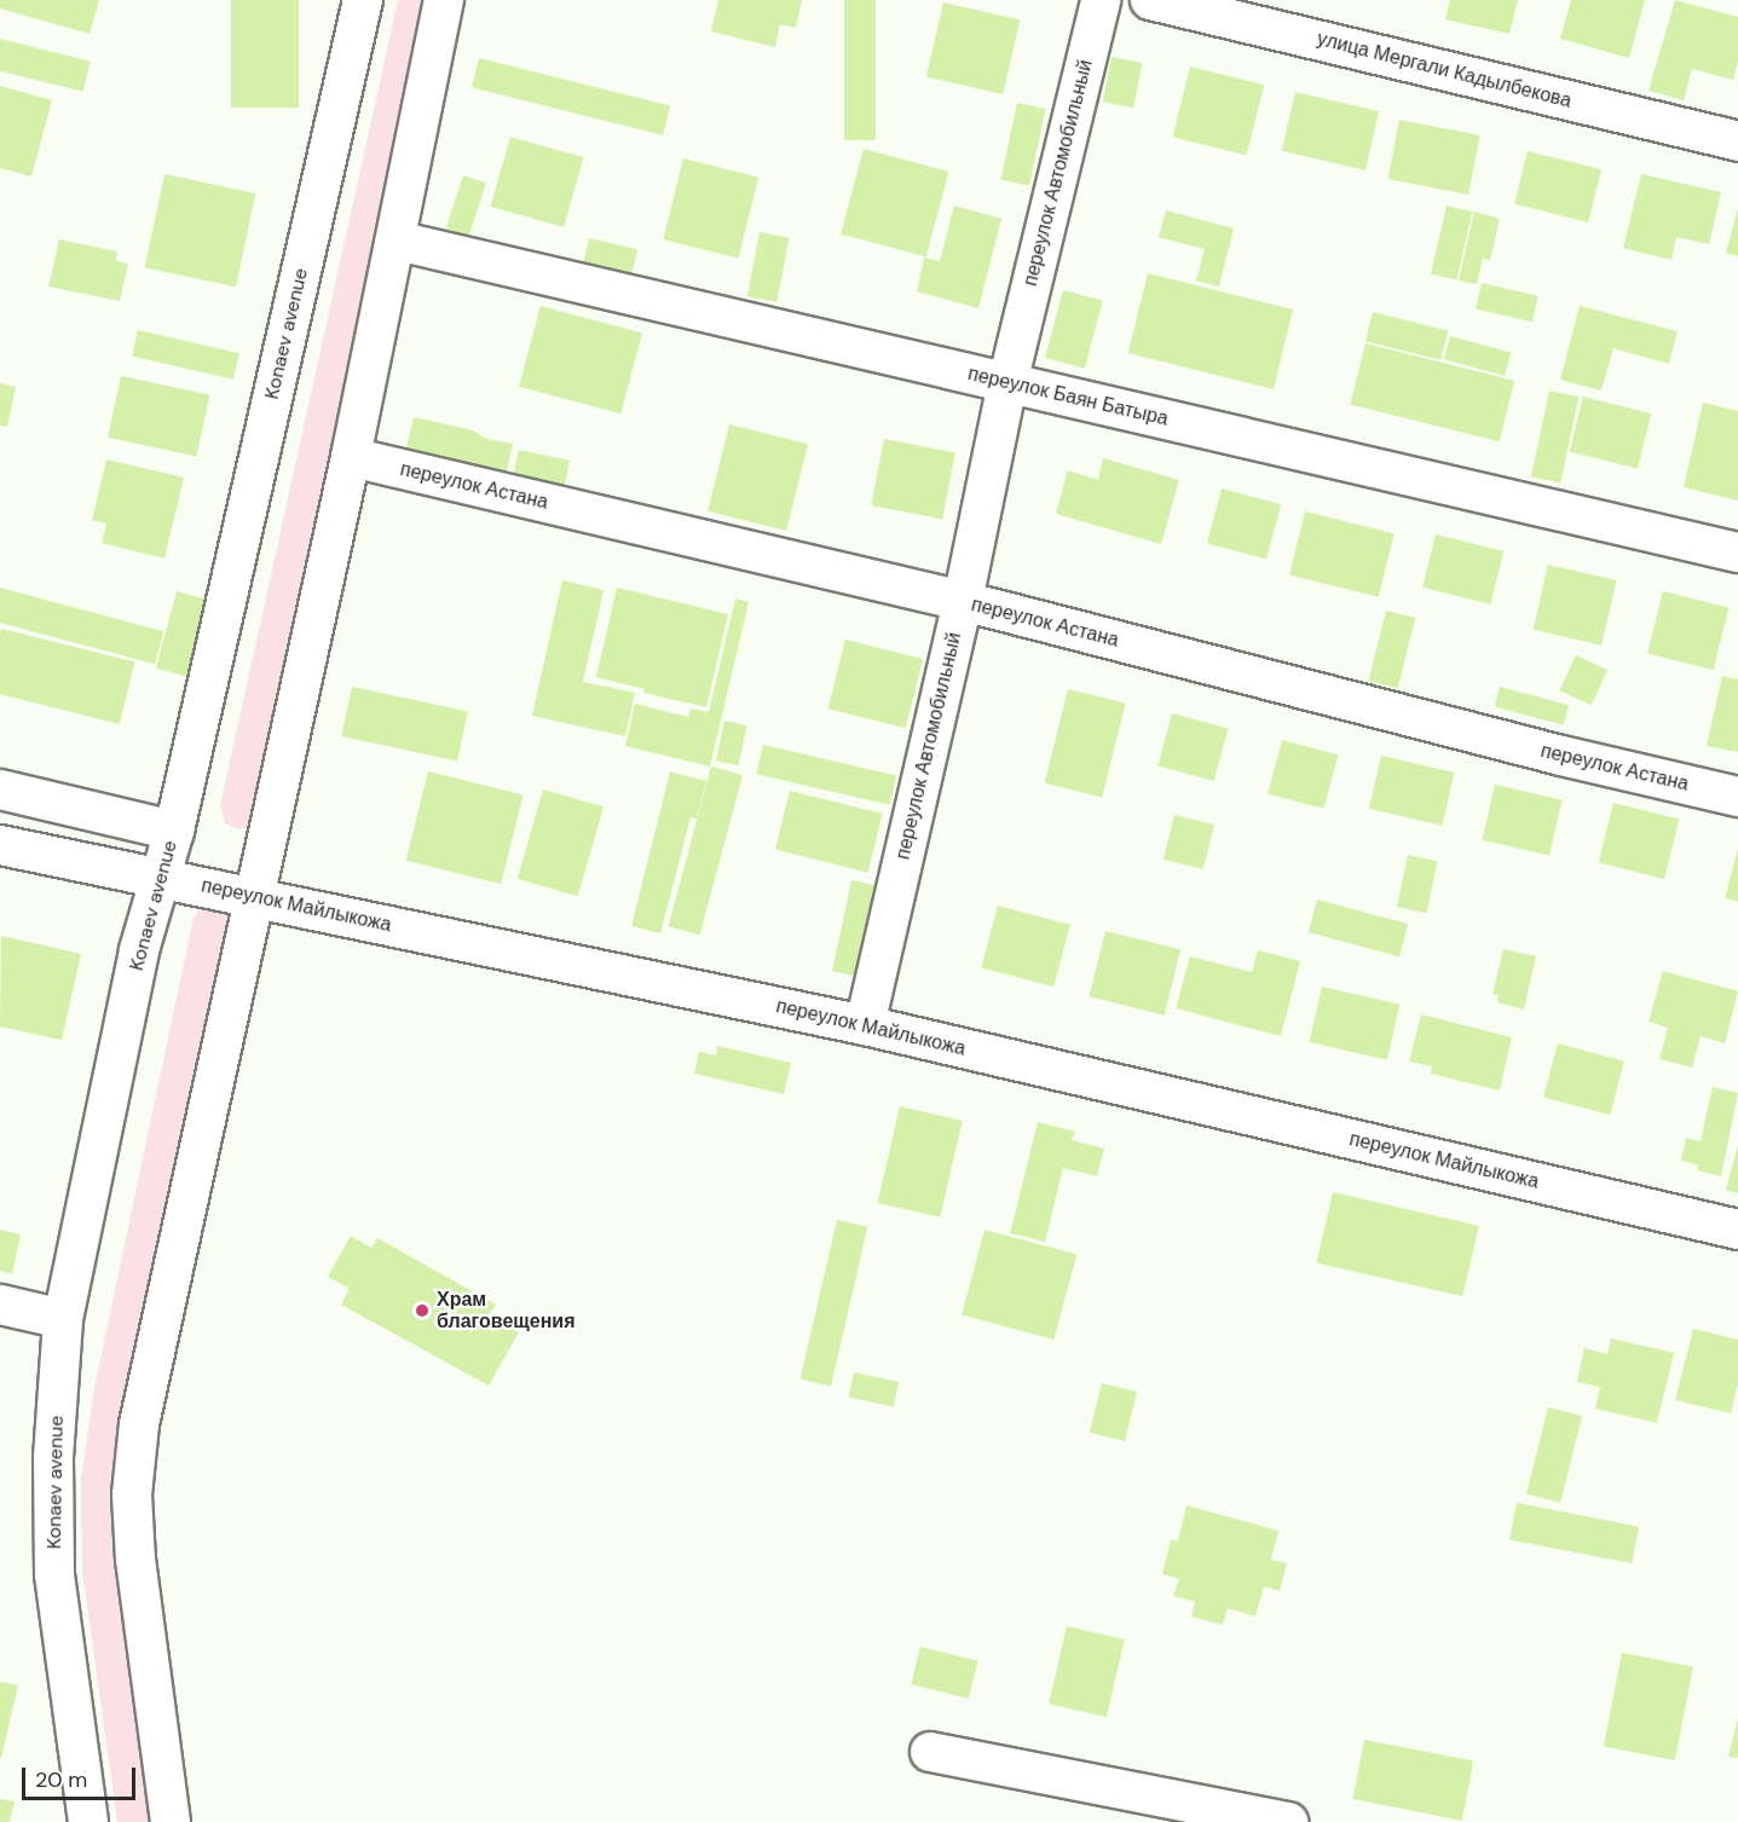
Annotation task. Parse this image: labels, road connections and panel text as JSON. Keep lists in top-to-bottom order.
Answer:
{
  "streets": {
    "street": [
      "улица Мергали Кадылбекова",
      "переулок Автомобильный",
      "Konaev avenue",
      "переулок Баян Батыра",
      "переулок Астана",
      "переулок Майлыкожа"
    ]
  },
  "crossings": [
    ["переулок Автомобильный", "переулок Баян Батыра"],
    ["переулок Автомобильный", "переулок Астана"],
    ["переулок Автомобильный", "переулок Майлыкожа"],
    ["Konaev avenue", "переулок Майлыкожа"]
  ],
  "places": ["Храм благовещения"],
  "scale_bar": "20 m"
}
